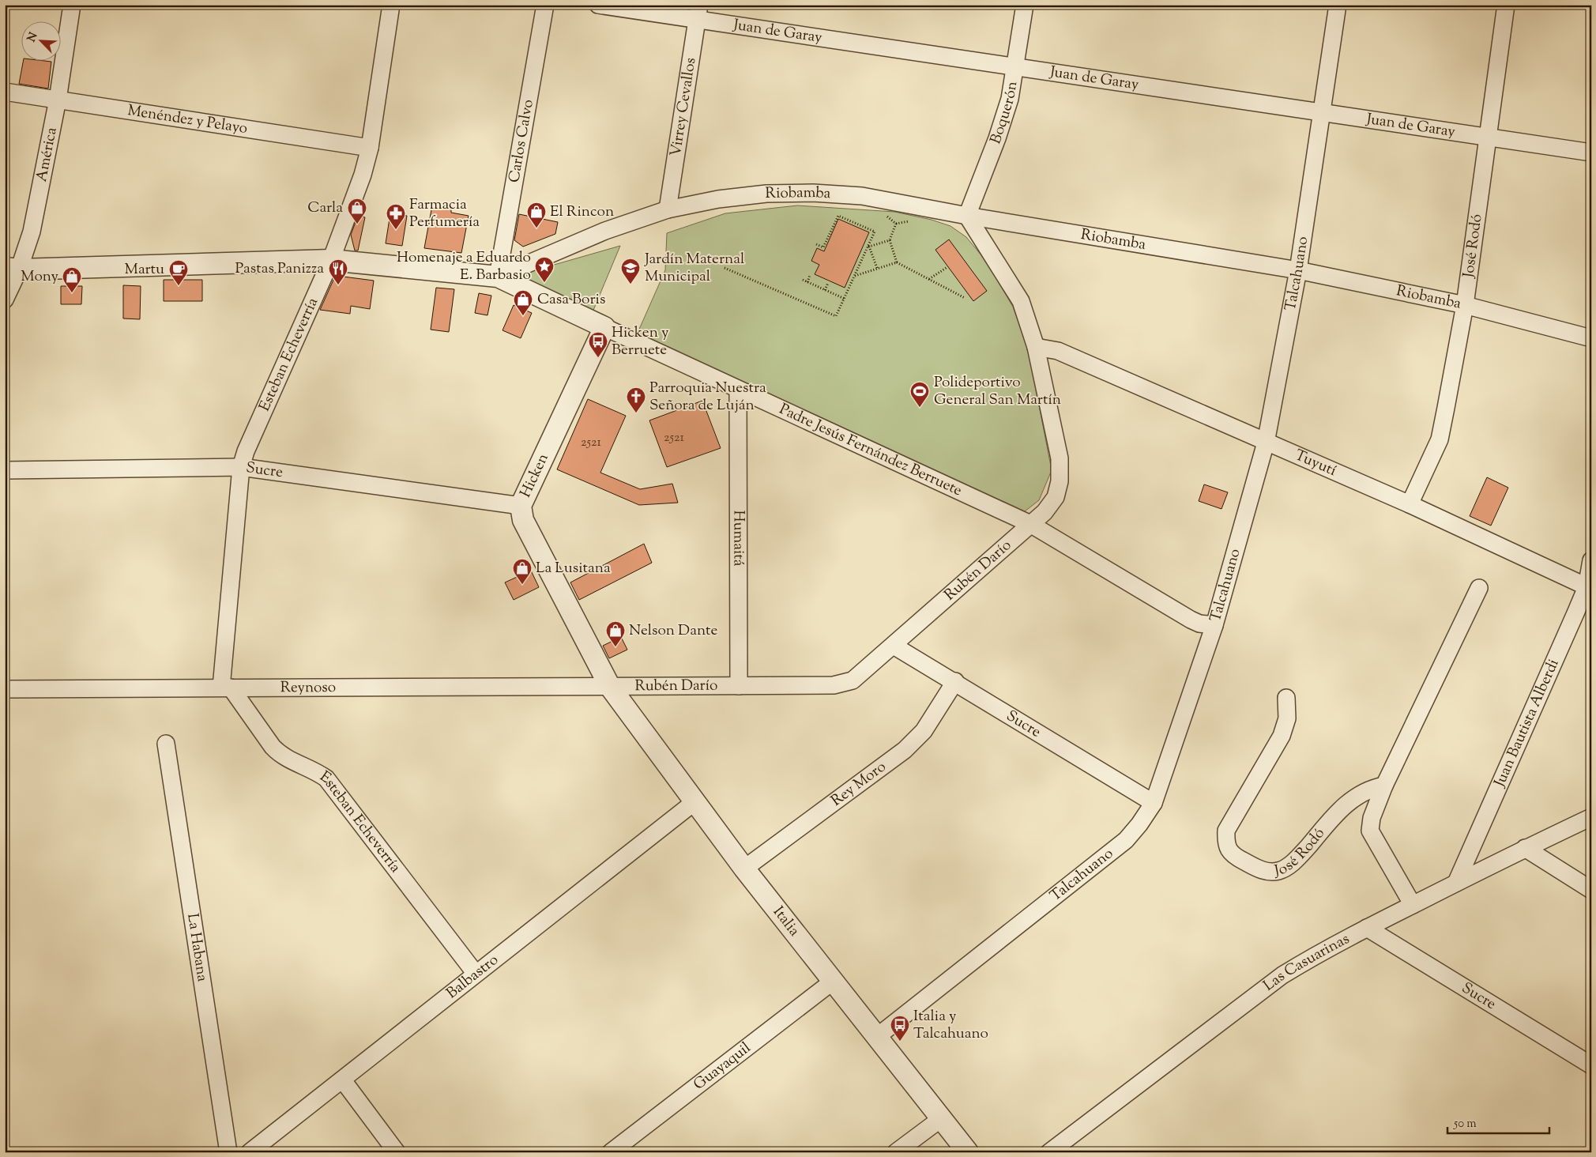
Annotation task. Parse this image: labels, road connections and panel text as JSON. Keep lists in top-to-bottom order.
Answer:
{
  "streets": {
    "street": [
      "Juan de Garay",
      "Virrey Cevallos",
      "Boquerón",
      "Menéndez y Pelayo",
      "Carlos Calvo",
      "América",
      "Riobamba",
      "José Rodó",
      "Talcahuano",
      "Esteban Echeverría",
      "Padre Jesús Fernández Berruete",
      "Tuyutí",
      "Sucre",
      "Hicken",
      "Humaitá",
      "Rubén Darío",
      "Reynoso",
      "Juan Bautista Alberdi",
      "Rey Moro",
      "Italia",
      "La Habana",
      "Las Casuarinas",
      "Balbastro",
      "Guayaquil"
    ]
  },
  "crossings": [
    ["Juan de Garay", "Virrey Cevallos"],
    ["Juan de Garay", "Boquerón"],
    ["Juan de Garay", "José Rodó"],
    ["Juan de Garay", "Talcahuano"],
    ["Virrey Cevallos", "Riobamba"],
    ["Boquerón", "Riobamba"],
    ["Boquerón", "Rubén Darío"],
    ["Menéndez y Pelayo", "América"],
    ["Menéndez y Pelayo", "Esteban Echeverría"],
    ["Carlos Calvo", "Riobamba"],
    ["Carlos Calvo", "Padre Jesús Fernández Berruete"],
    ["América", "Riobamba"],
    ["Riobamba", "José Rodó"],
    ["Riobamba", "Talcahuano"],
    ["Riobamba", "Esteban Echeverría"],
    ["Riobamba", "Padre Jesús Fernández Berruete"],
    ["Riobamba", "Rubén Darío"],
    ["José Rodó", "Tuyutí"],
    ["Talcahuano", "Padre Jesús Fernández Berruete"],
    ["Talcahuano", "Tuyutí"],
    ["Talcahuano", "Sucre"],
    ["Talcahuano", "Italia"],
    ["Esteban Echeverría", "Sucre"],
    ["Esteban Echeverría", "Reynoso"],
    ["Esteban Echeverría", "Balbastro"],
    ["Padre Jesús Fernández Berruete", "Hicken"],
    ["Padre Jesús Fernández Berruete", "Humaitá"],
    ["Padre Jesús Fernández Berruete", "Rubén Darío"],
    ["Tuyutí", "Rubén Darío"],
    ["Tuyutí", "Juan Bautista Alberdi"],
    ["Sucre", "Hicken"],
    ["Sucre", "Rubén Darío"],
    ["Sucre", "Rey Moro"],
    ["Sucre", "Las Casuarinas"],
    ["Hicken", "Rubén Darío"],
    ["Hicken", "Reynoso"],
    ["Hicken", "Italia"],
    ["Humaitá", "Rubén Darío"],
    ["Rubén Darío", "Reynoso"],
    ["Rubén Darío", "Italia"],
    ["Reynoso", "Italia"],
    ["Juan Bautista Alberdi", "Las Casuarinas"],
    ["Rey Moro", "Italia"],
    ["Italia", "Balbastro"],
    ["Italia", "Guayaquil"]
  ],
  "places": {
    "shop": [
      "Carla",
      "El Rincon",
      "Mony",
      "Casa Boris",
      "La Lusitana",
      "Nelson Dante"
    ],
    "pharmacy": ["Farmacia Perfumería"],
    "place": ["Homenaje a Eduardo E. Barbasio"],
    "school or university": ["Jardín Maternal Municipal"],
    "restaurant": ["Pastas Panizza"],
    "cafe": ["Martu"],
    "bus stop": ["Hicken y Berruete", "Italia y Talcahuano"],
    "sports": ["Polideportivo General San Martín"],
    "church": ["Parroquia Nuestra Señora de Luján"]
  },
  "house_numbers": ["2521", "2521"],
  "scale_bar": "50 m",
  "north": "top left"
}
